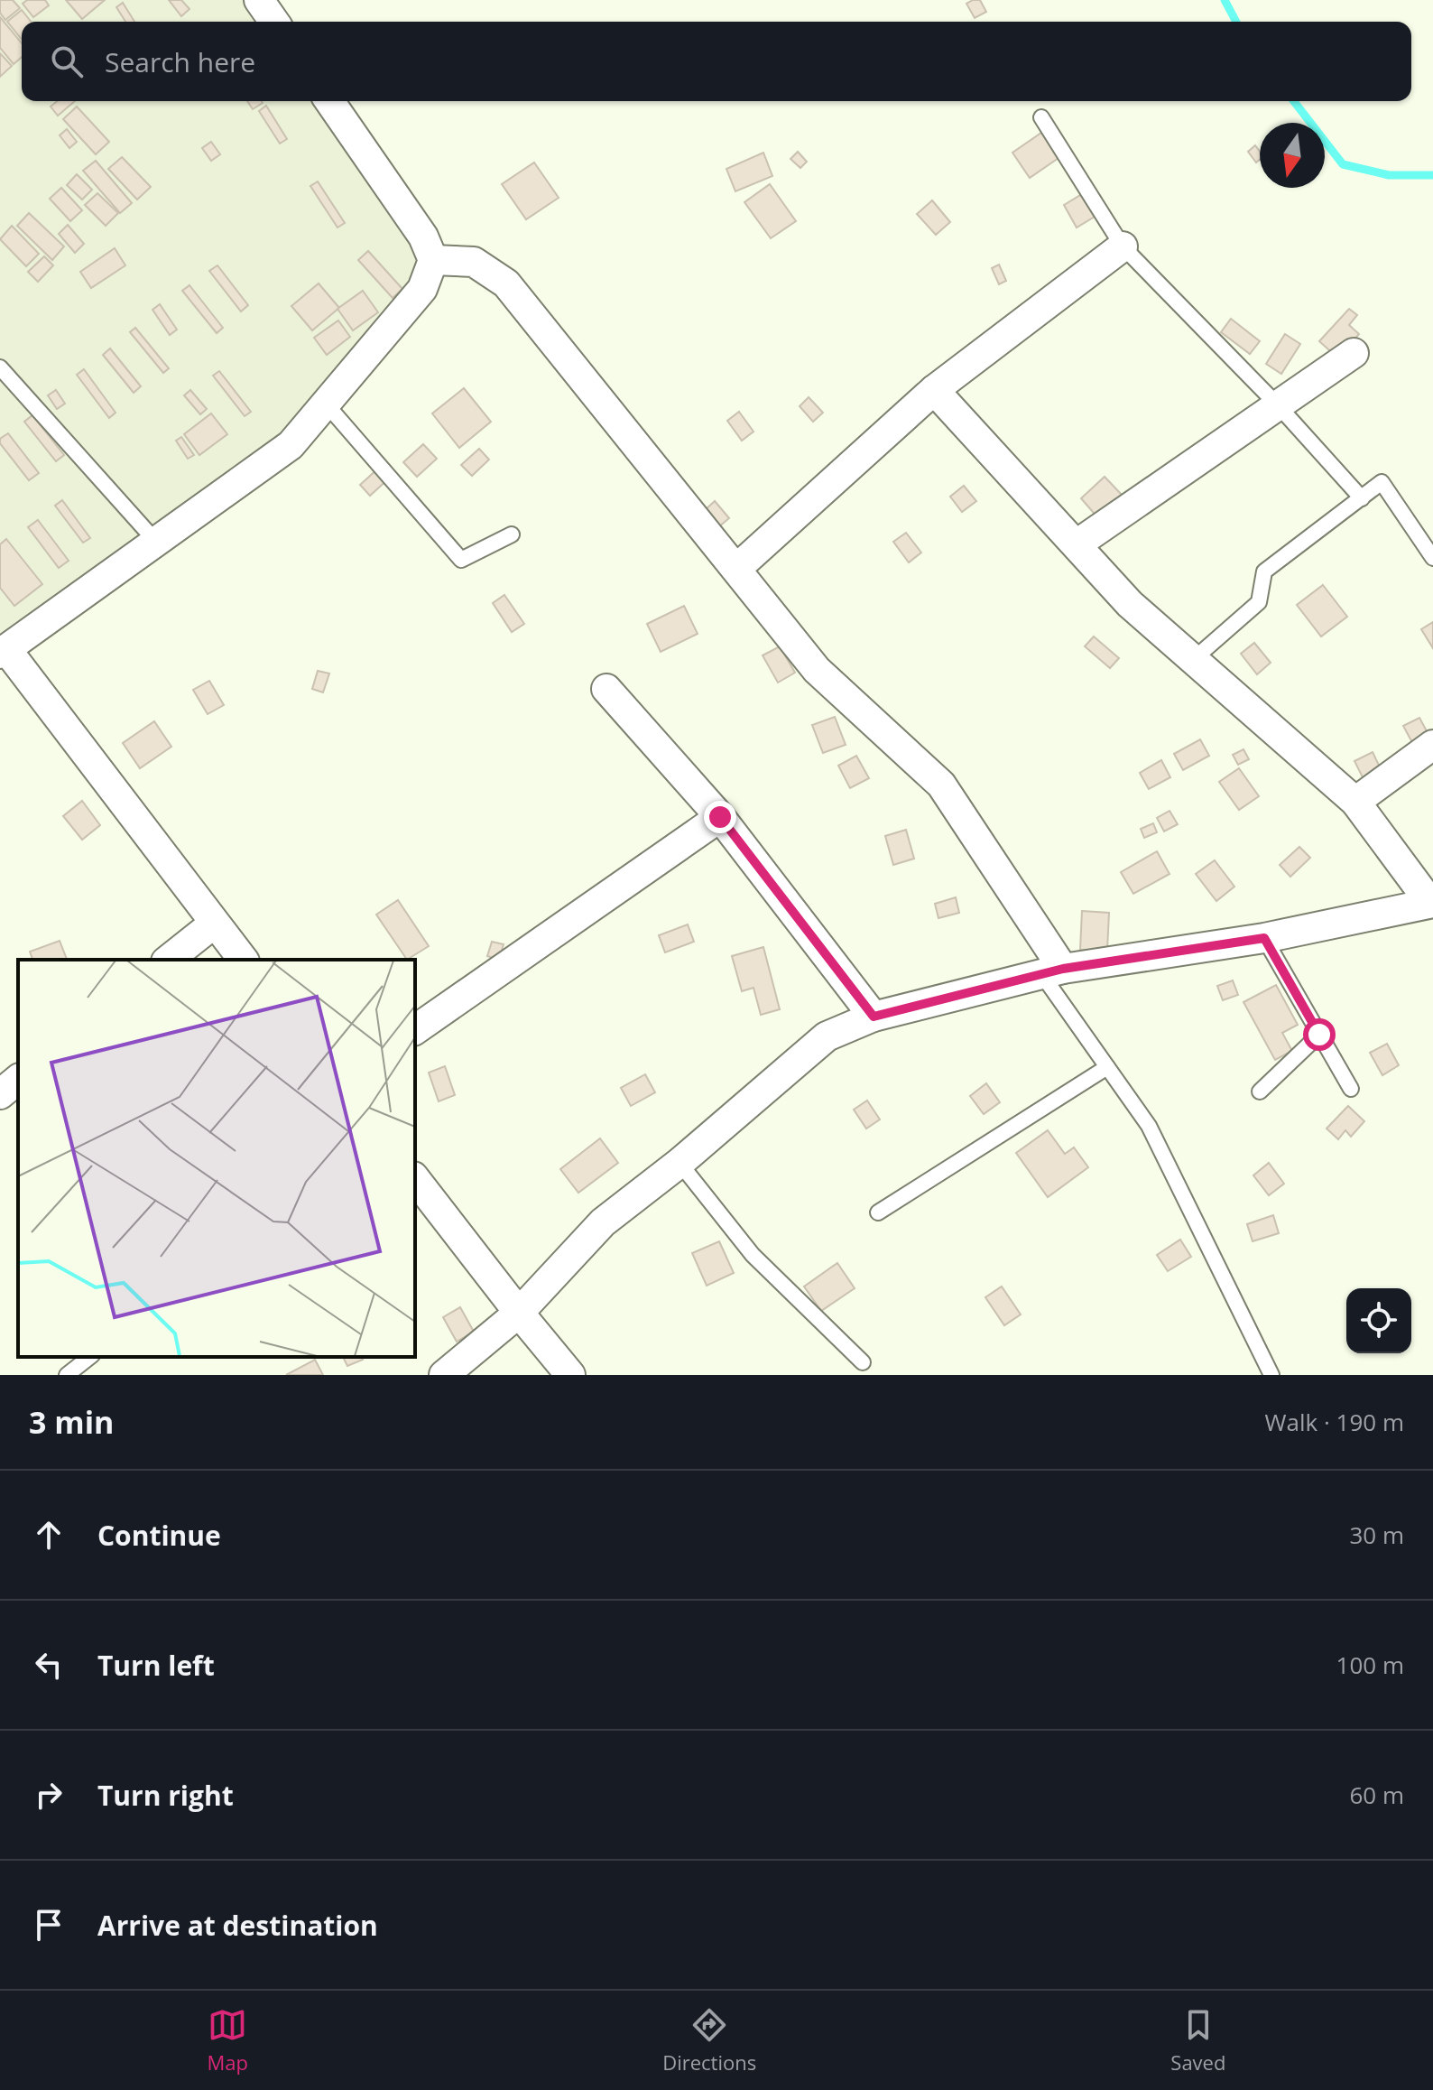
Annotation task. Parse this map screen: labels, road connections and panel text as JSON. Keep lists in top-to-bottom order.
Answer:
{
  "north": "bottom",
  "page": {
    "search": "Search here",
    "heading": ["3 min", "Walk · 190 m"],
    "list": [
      ["Continue", "30 m"],
      ["Turn left", "100 m"],
      ["Turn right", "60 m"],
      "Arrive at destination"
    ],
    "nav": ["Map", "Directions", "Saved"]
  }
}
